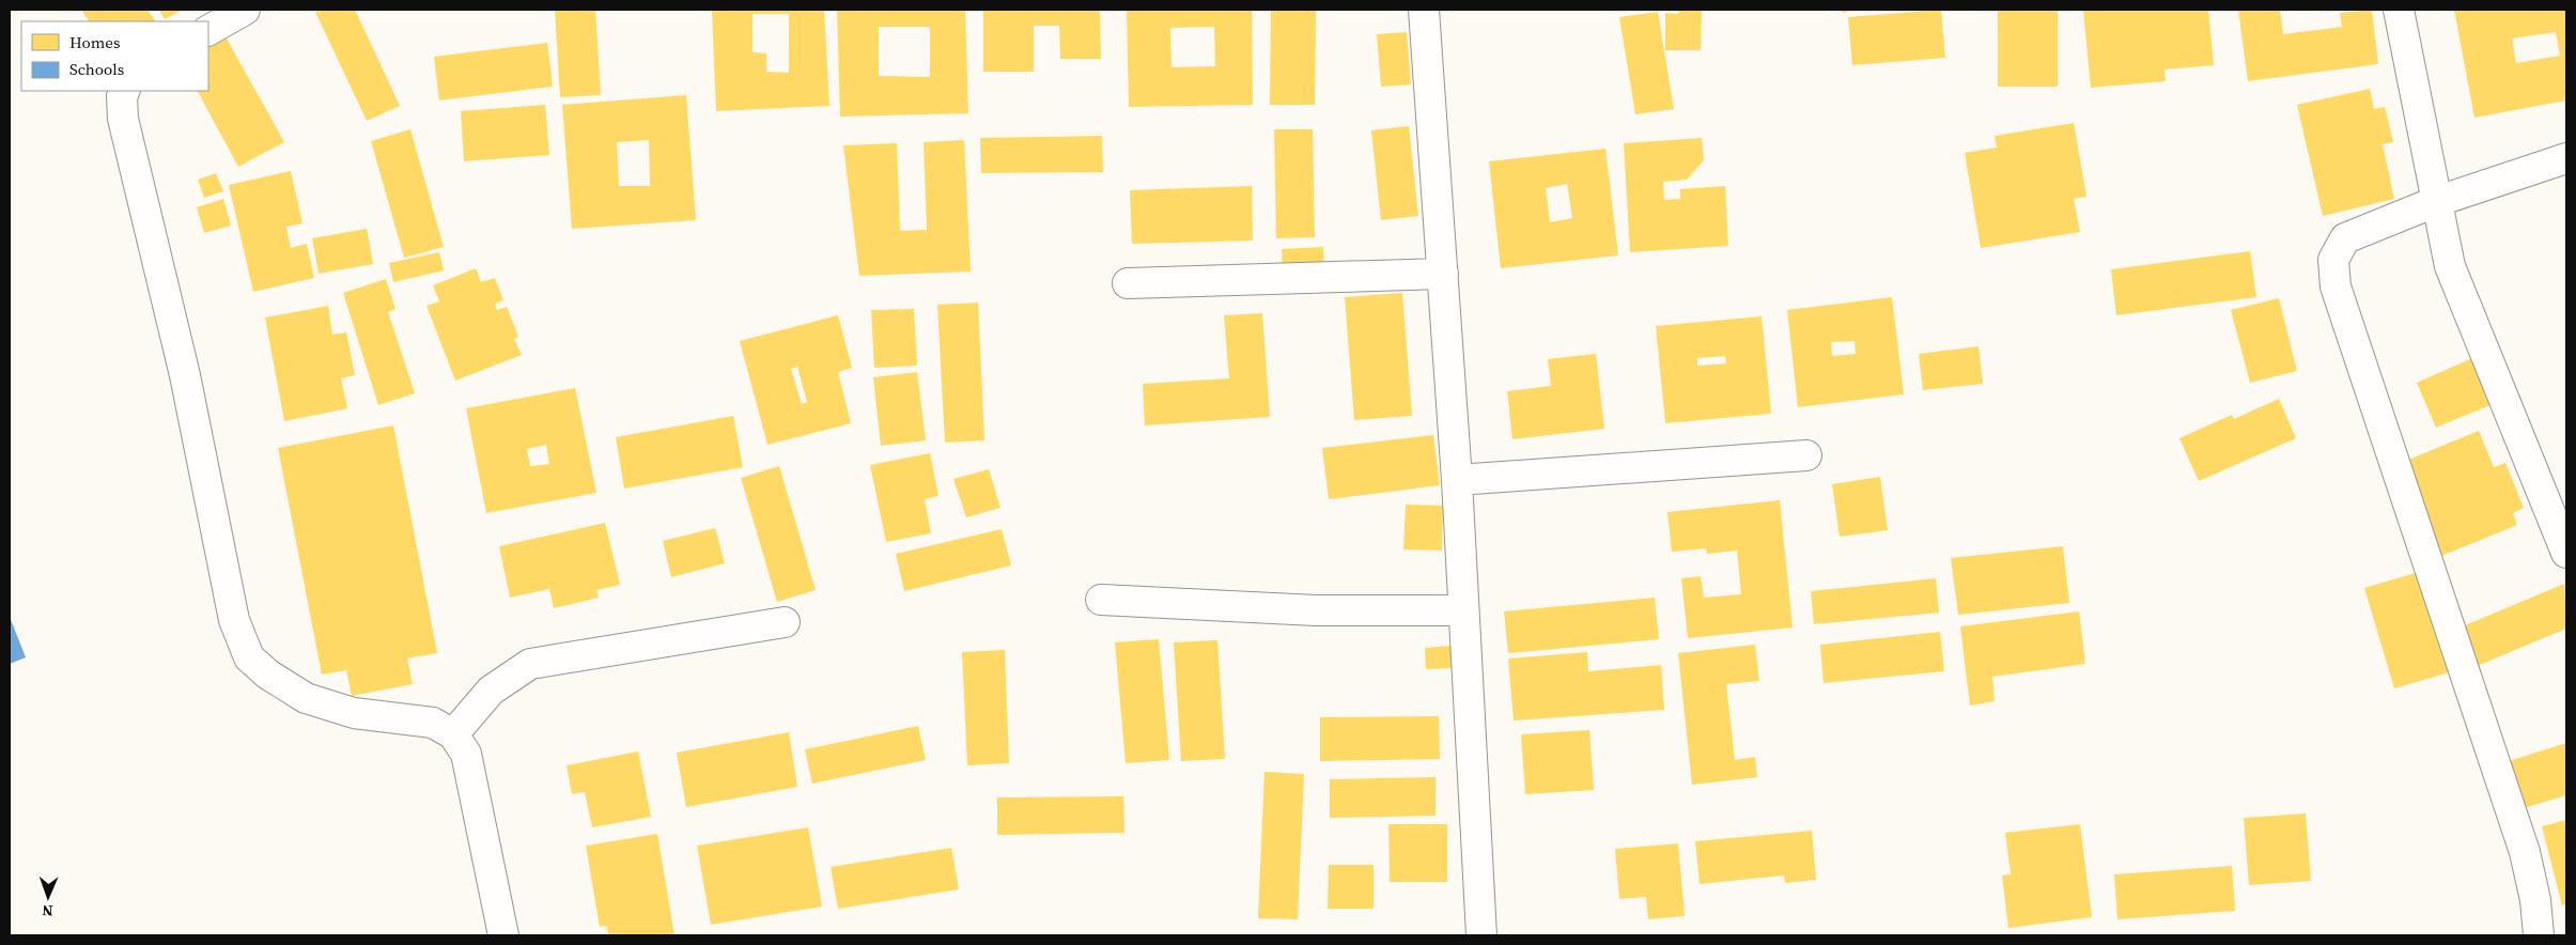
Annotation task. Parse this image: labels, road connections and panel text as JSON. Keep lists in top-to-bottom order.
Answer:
{
  "legend": ["Homes", "Schools"],
  "north": "bottom"
}
